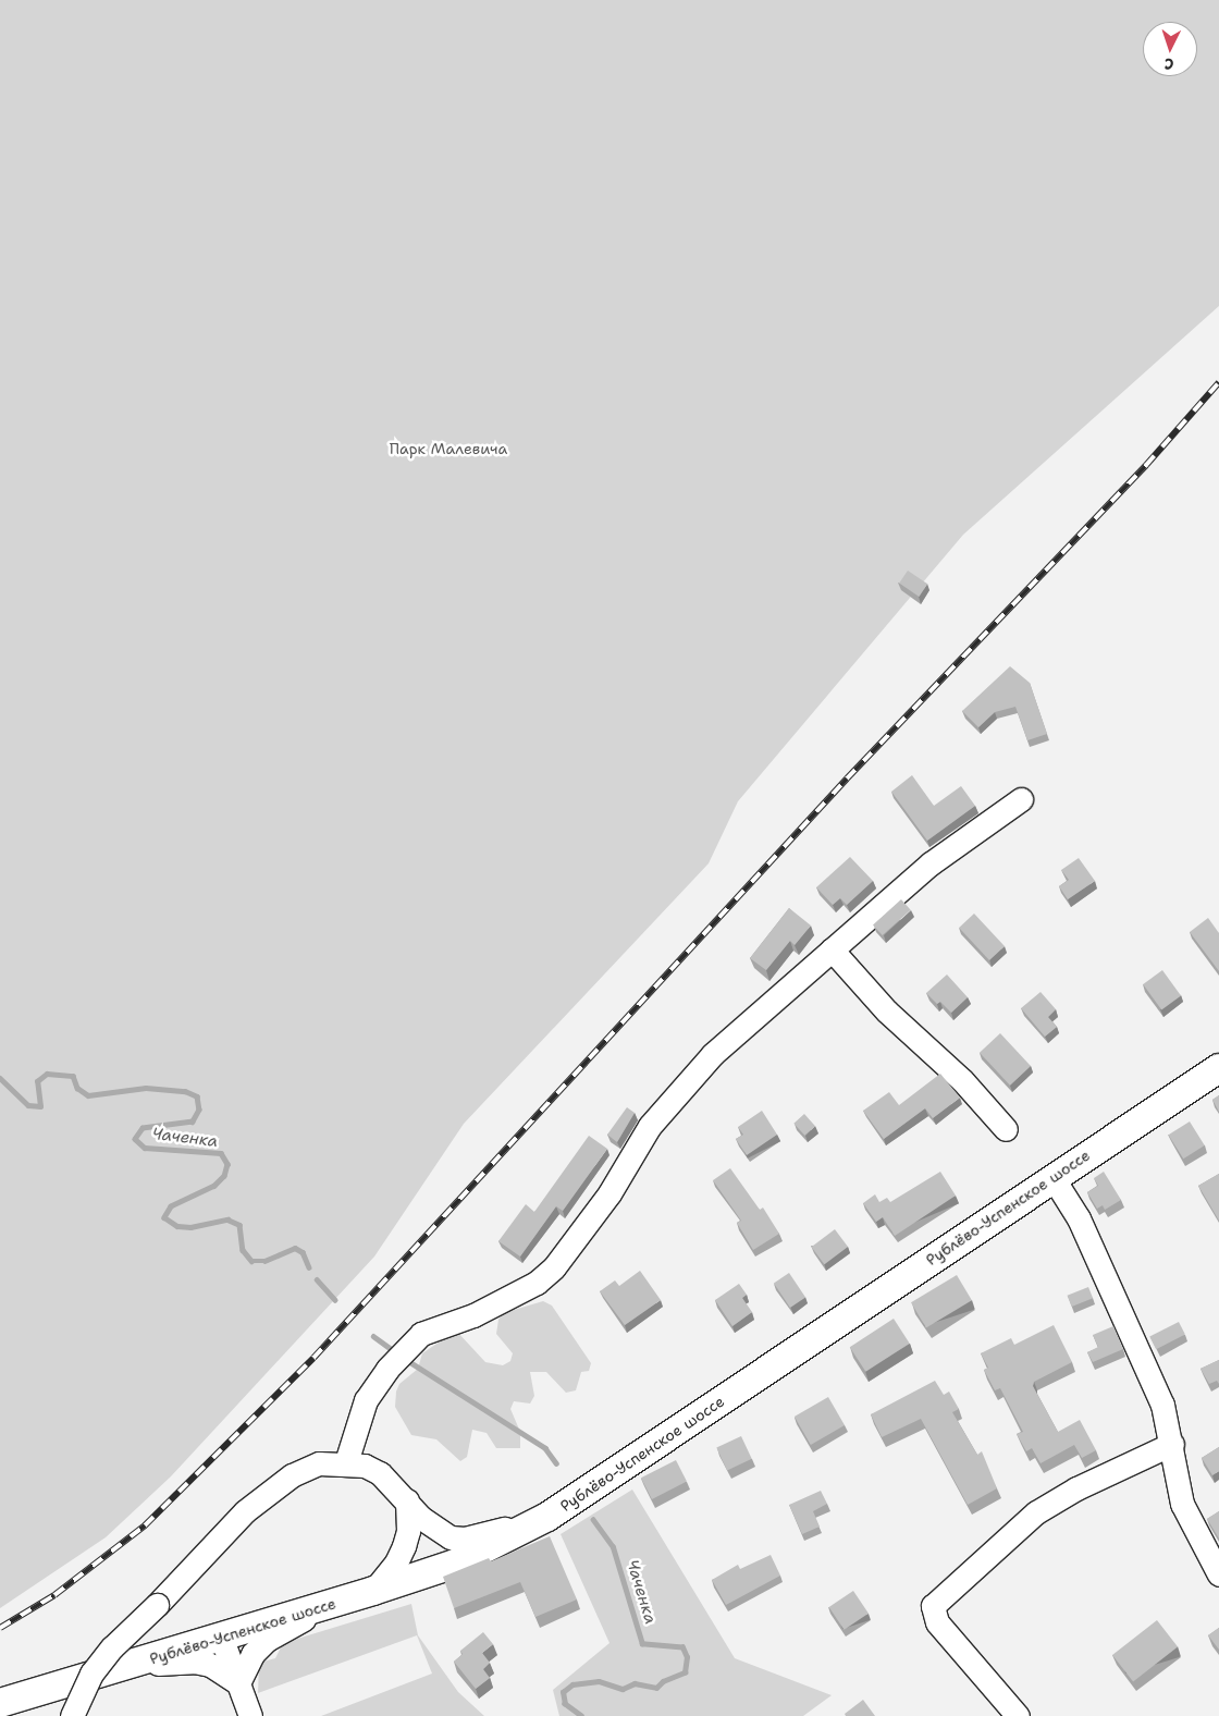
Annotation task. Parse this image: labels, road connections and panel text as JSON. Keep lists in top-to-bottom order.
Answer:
{
  "streets": {
    "main road": ["Рублёво-Успенское шоссе"]
  },
  "water": ["Чаченка"],
  "parks": ["Парк Малевича"],
  "north": "bottom"
}
